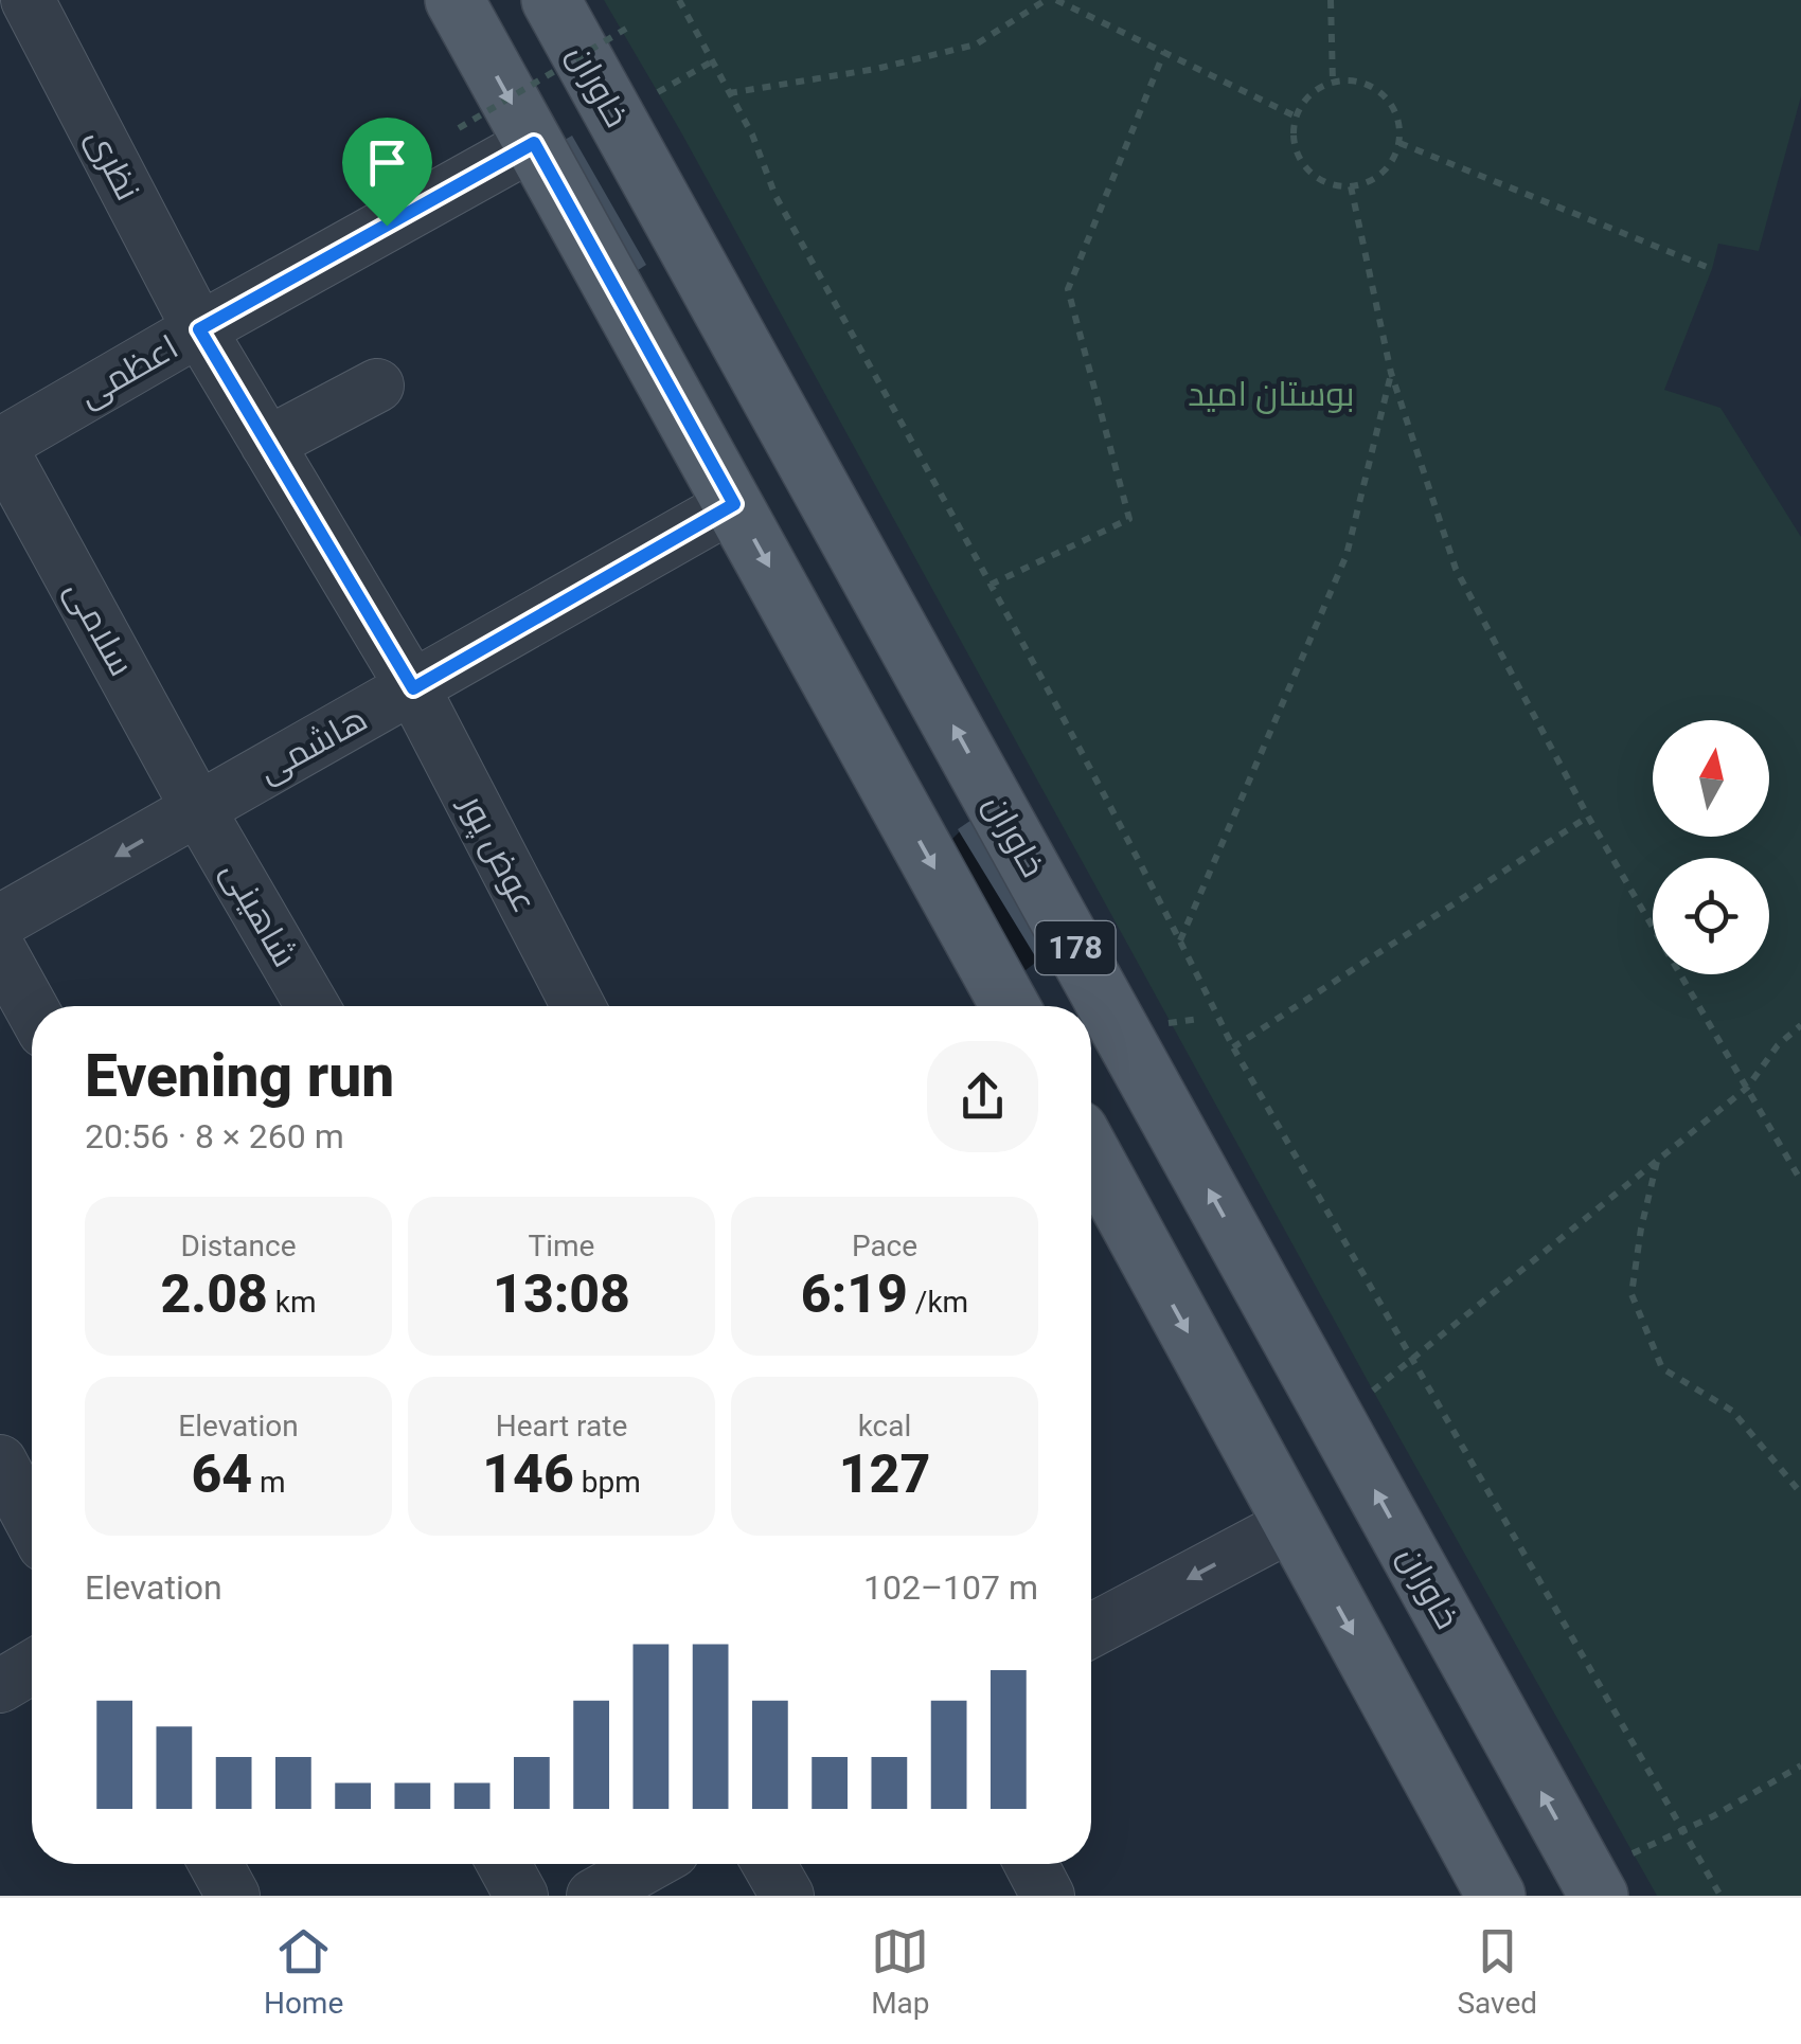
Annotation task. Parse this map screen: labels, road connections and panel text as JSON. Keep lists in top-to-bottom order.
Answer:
{
  "streets": {
    "main road": ["خاوران", "178"],
    "street": [
      "نظری",
      "اعظمی",
      "سلامی",
      "هاشمی",
      "عوض پور",
      "شاهینی"
    ]
  },
  "crossings": [
    ["نظری", "اعظمی"],
    ["نظری", "عوض پور"],
    ["اعظمی", "سلامی"],
    ["اعظمی", "178"],
    ["سلامی", "هاشمی"],
    ["سلامی", "شاهینی"],
    ["هاشمی", "عوض پور"],
    ["هاشمی", "شاهینی"],
    ["هاشمی", "178"]
  ],
  "parks": ["بوستان امید"],
  "north": "top",
  "page": {
    "heading": ["Evening run", "20:56 · 8 × 260 m"],
    "stats": [
      ["Distance", "2.08 km"],
      ["Time", "13:08"],
      ["Pace", "6:19 /km"],
      ["Elevation", "64 m"],
      ["Heart rate", "146 bpm"],
      ["kcal", "127"]
    ],
    "chart": ["Elevation", "102–107 m"],
    "tabs": ["Home", "Map", "Saved"]
  }
}
